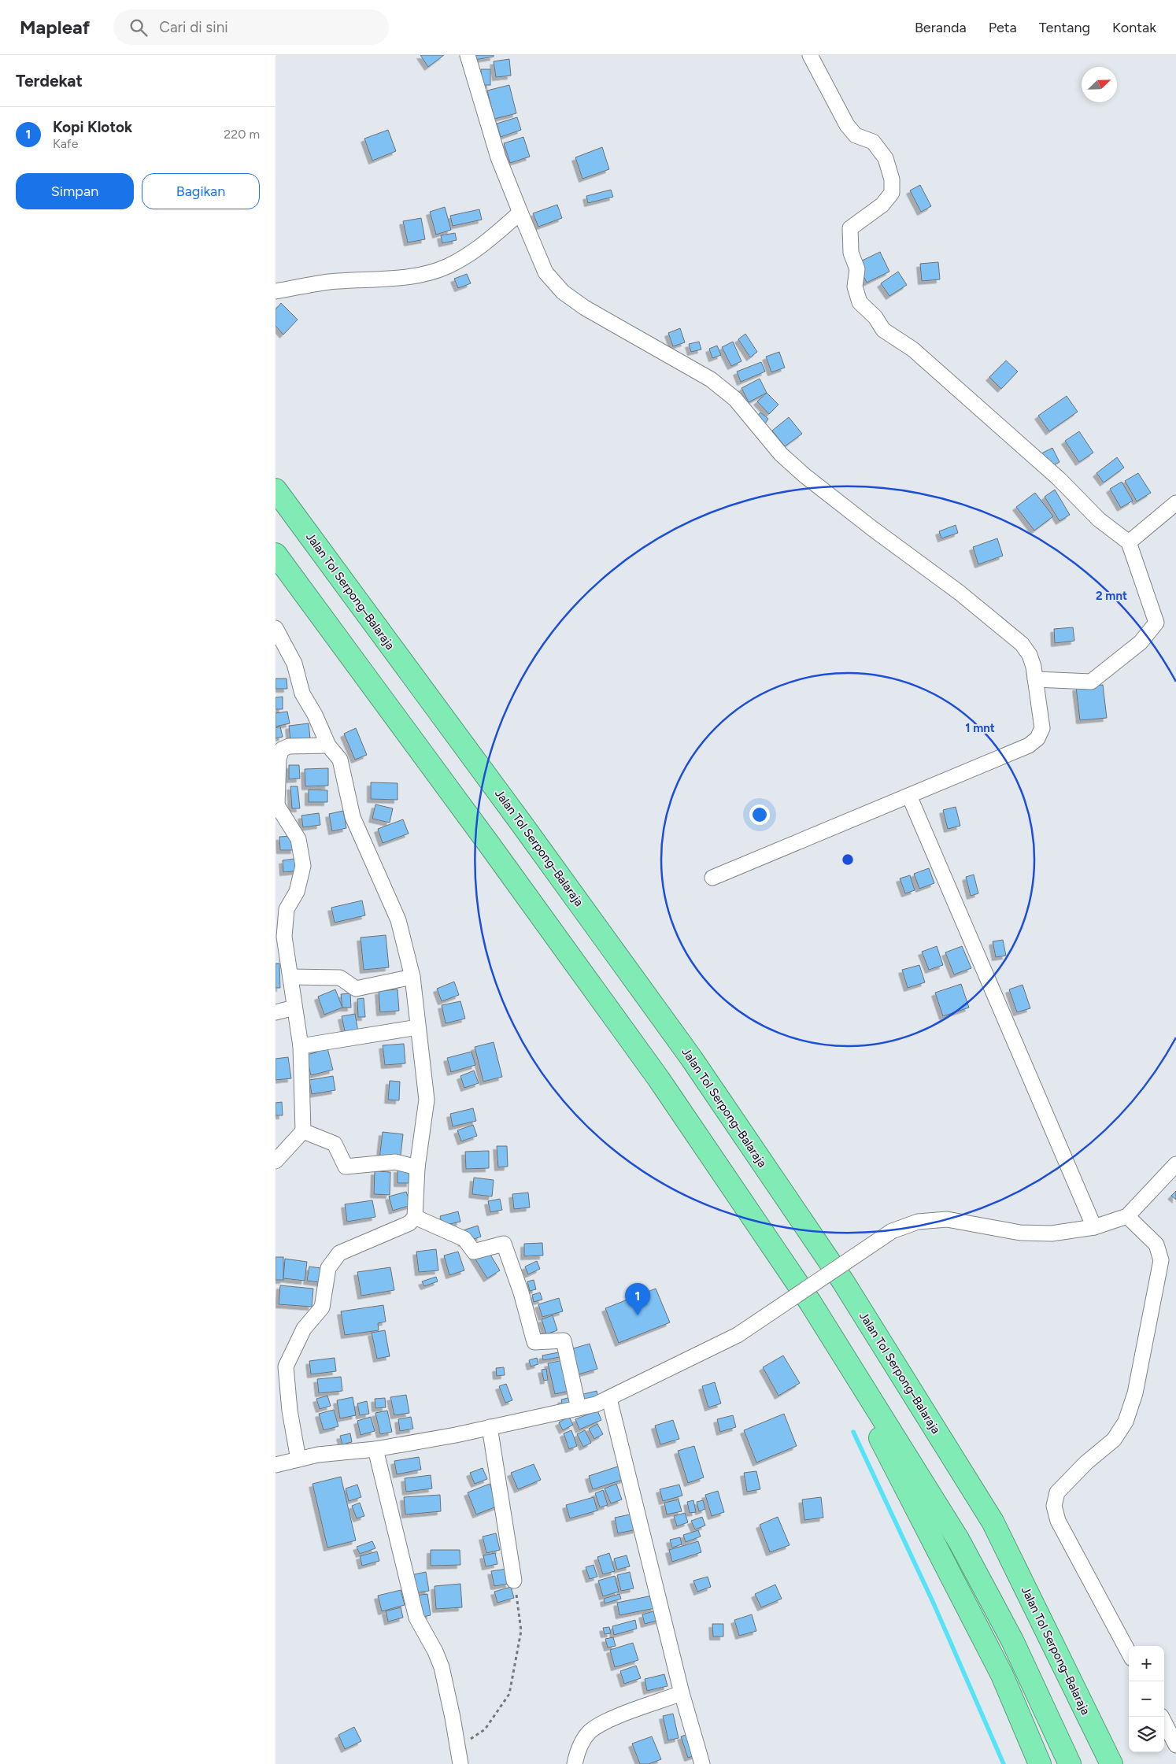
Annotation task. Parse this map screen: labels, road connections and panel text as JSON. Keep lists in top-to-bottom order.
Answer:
{
  "streets": {
    "highway": ["Jalan Tol Serpong–Balaraja"]
  },
  "north": "top right",
  "page": {
    "header": "Mapleaf",
    "search": "Cari di sini",
    "nav": [
      "Beranda",
      "Peta",
      "Tentang",
      "Kontak"
    ],
    "heading": "Terdekat",
    "list": [
      {
        "mark": "1",
        "name": "Kopi Klotok",
        "note": "Kafe",
        "value": "220 m"
      }
    ],
    "buttons": ["Simpan", "Bagikan"],
    "pins": "1",
    "map_buttons": ["+", "−"]
  },
  "rings": ["2 mnt", "1 mnt"]
}
